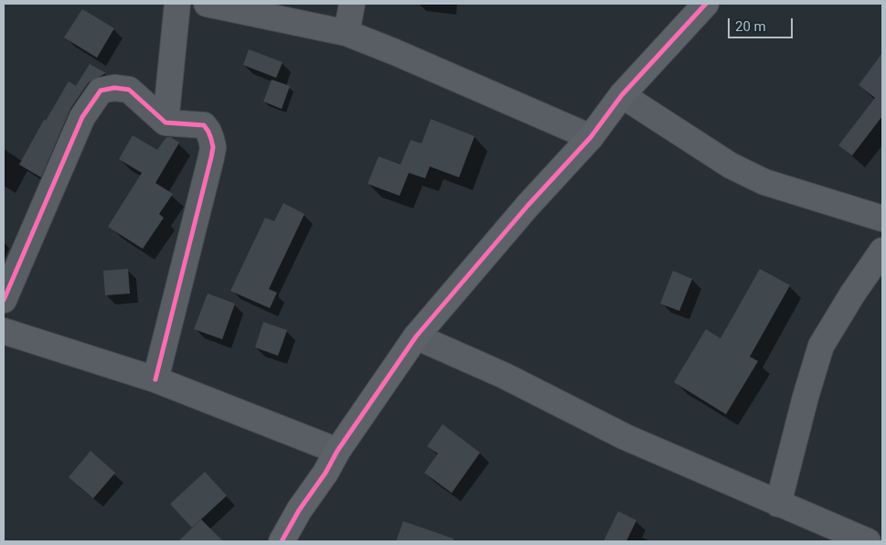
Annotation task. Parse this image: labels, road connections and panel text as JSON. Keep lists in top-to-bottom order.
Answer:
{
  "scale_bar": "20 m"
}
